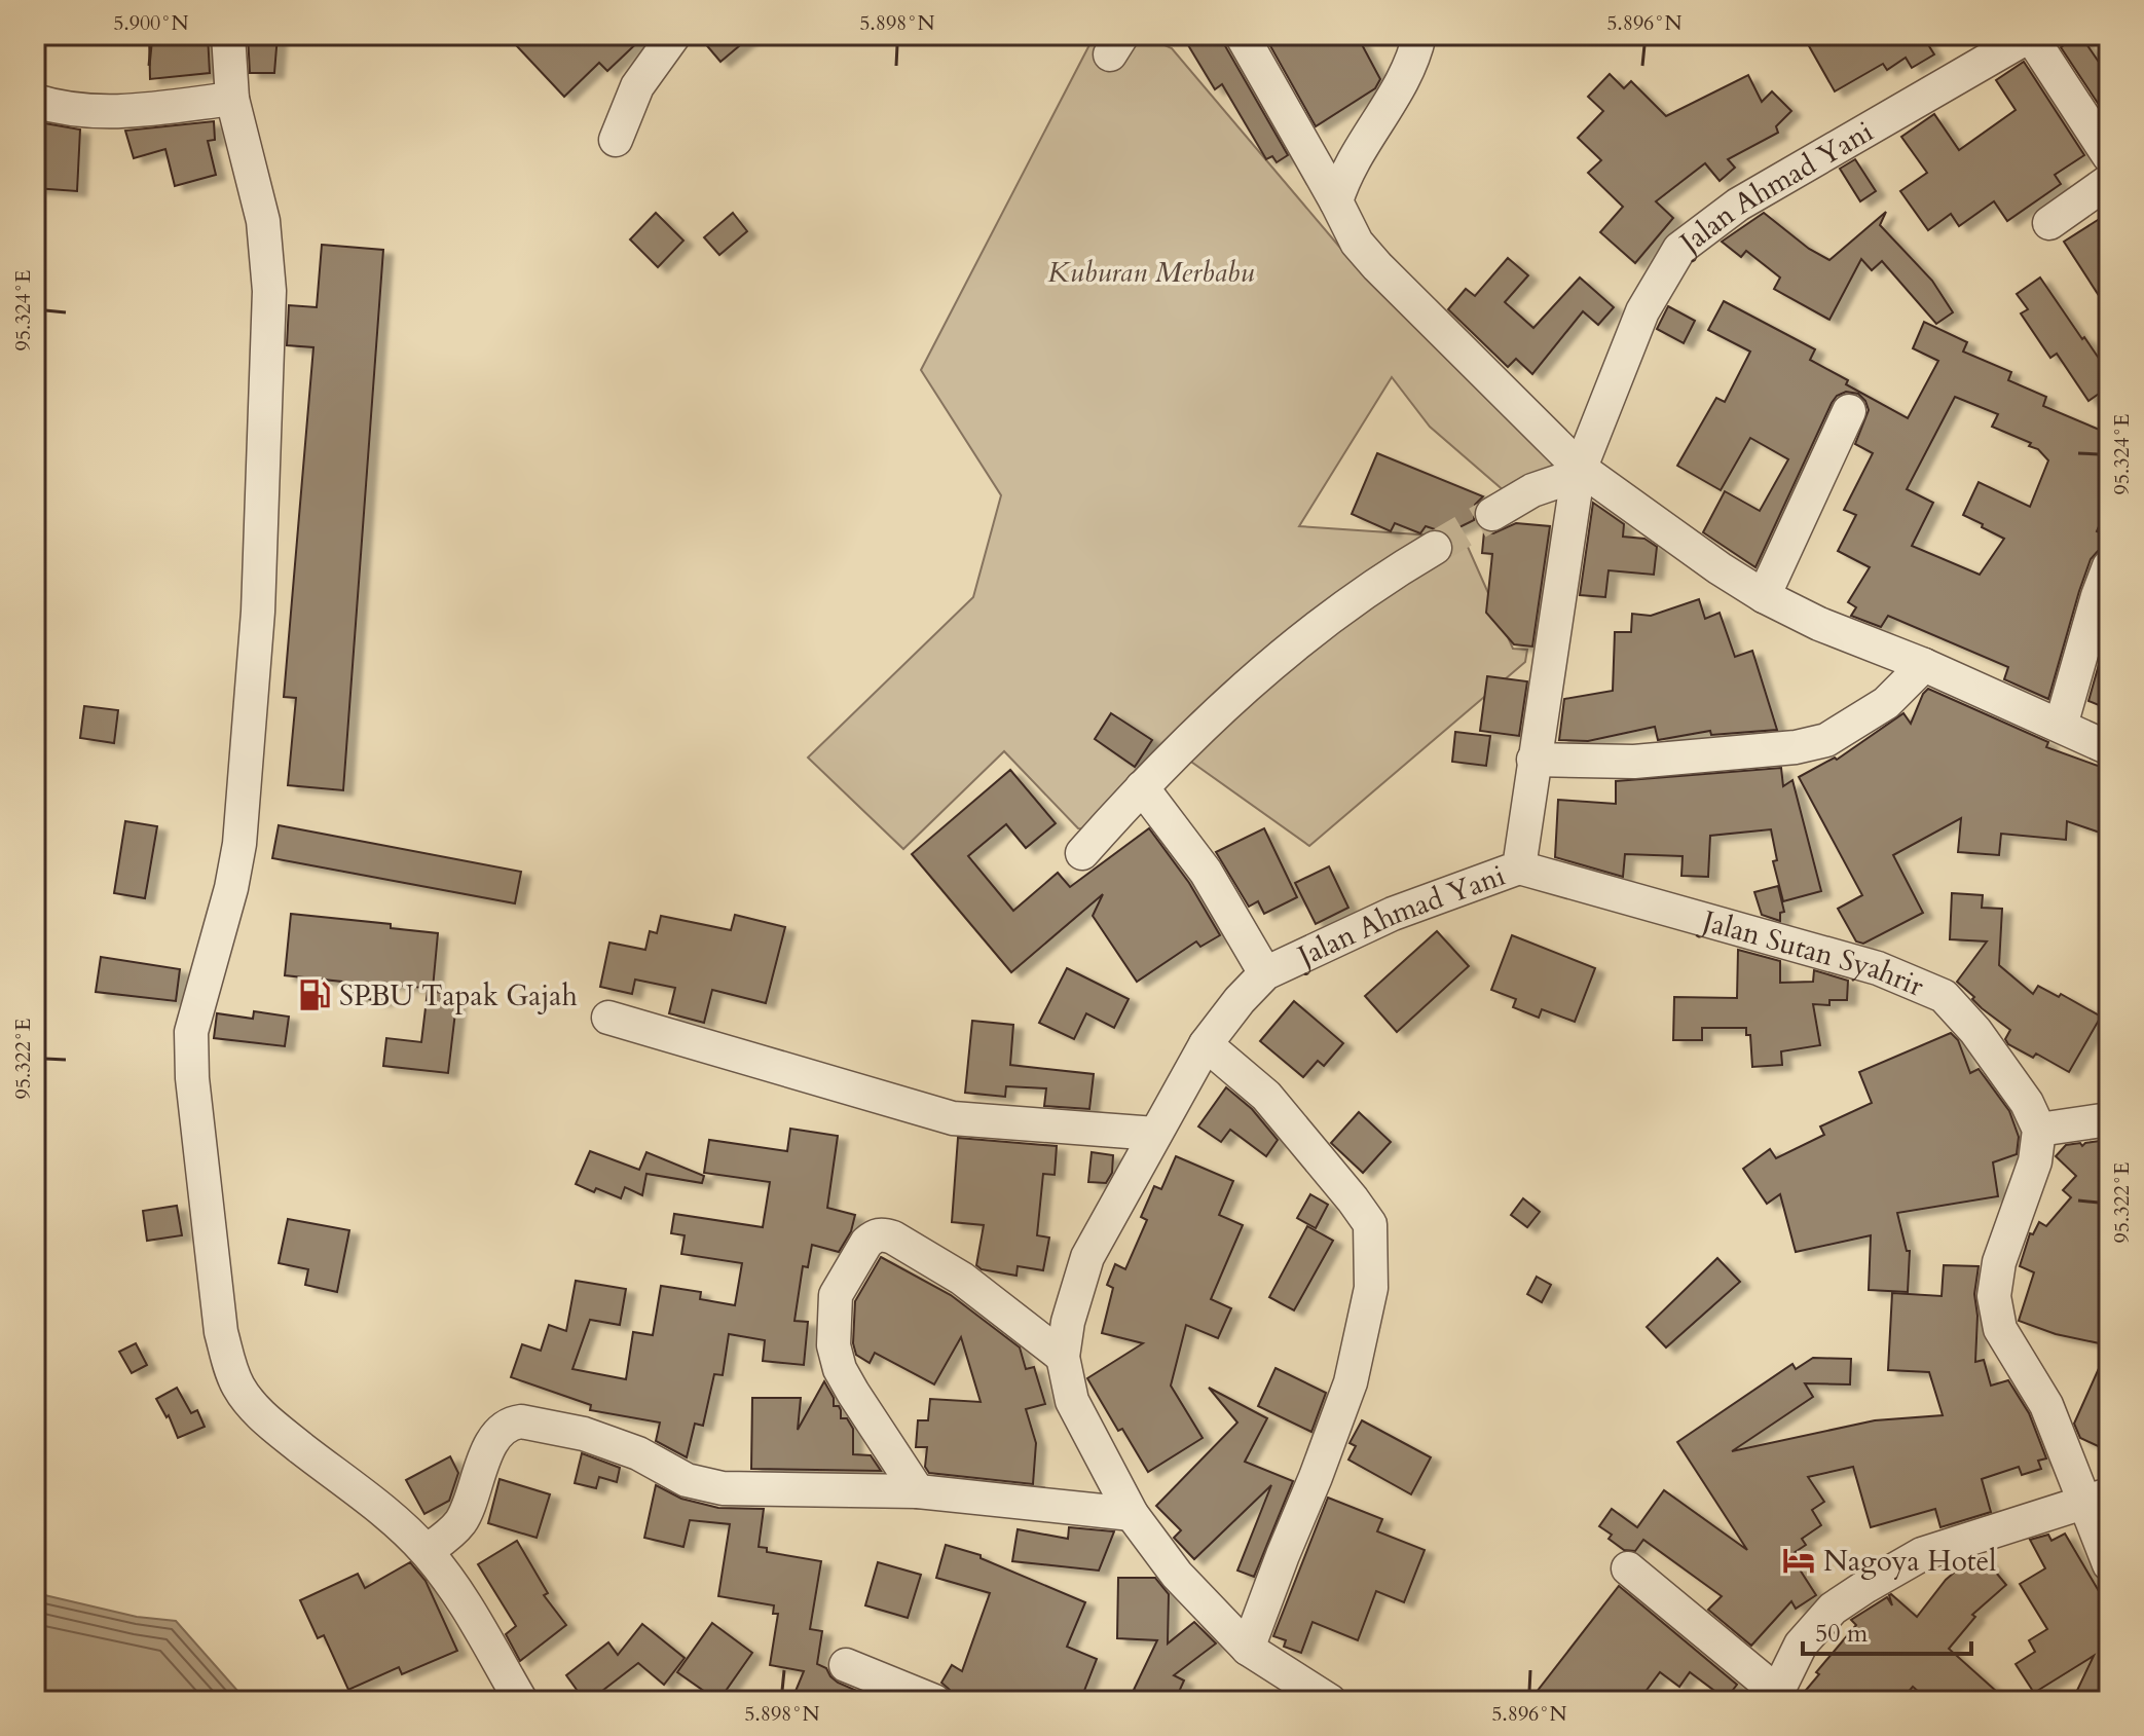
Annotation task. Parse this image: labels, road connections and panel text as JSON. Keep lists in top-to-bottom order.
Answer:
{
  "streets": {
    "street": ["Jalan Ahmad Yani", "Jalan Sutan Syahrir"]
  },
  "crossings": [
    ["Jalan Ahmad Yani", "Jalan Sutan Syahrir"]
  ],
  "parks": ["Kuburan Merbabu"],
  "places": {
    "fuel station": ["SPBU Tapak Gajah"],
    "hotel": ["Nagoya Hotel"]
  },
  "scale_bar": "50 m",
  "coordinates": [
    "5.900°N",
    "5.898°N",
    "5.896°N",
    "95.324°E",
    "95.322°E"
  ]
}
